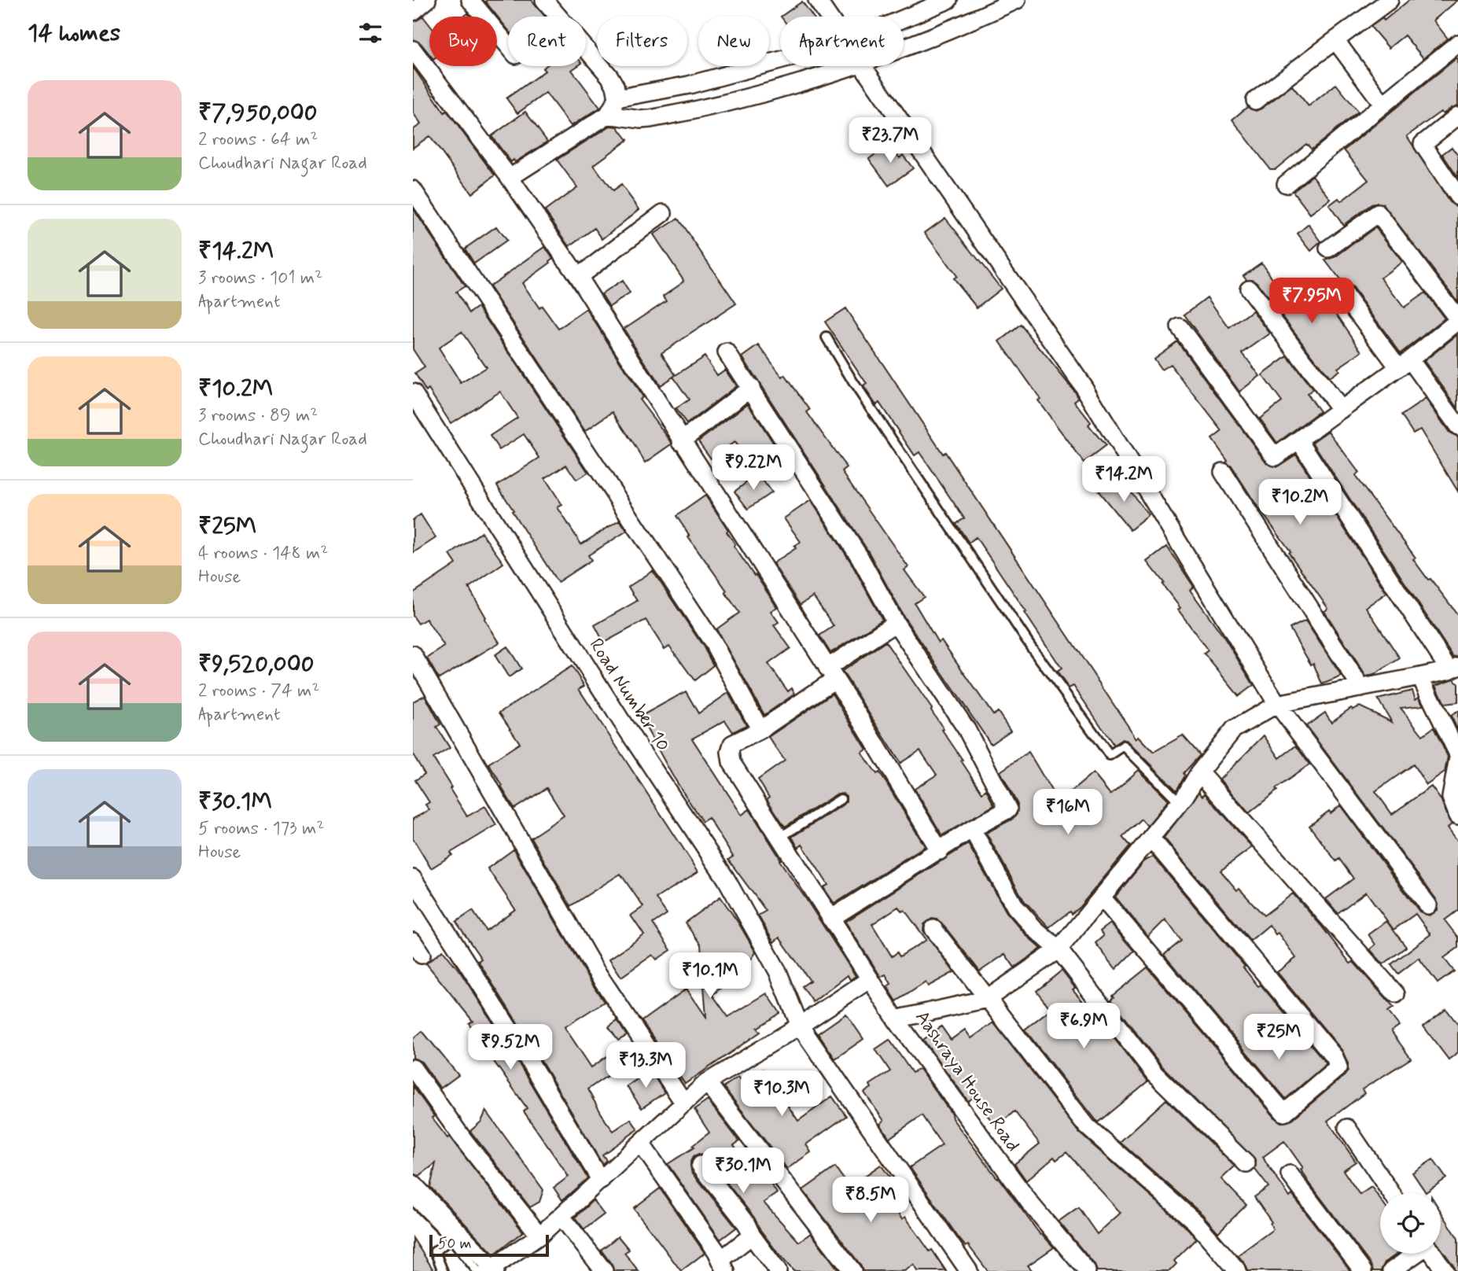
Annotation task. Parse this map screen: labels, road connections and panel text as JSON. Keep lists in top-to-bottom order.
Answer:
{
  "streets": {
    "street": ["Road Number 10", "Aashraya House Road"]
  },
  "scale_bar": "50 m",
  "page": {
    "heading": "14 homes",
    "chip": [
      "Buy",
      "Rent",
      "Filters",
      "New",
      "Apartment"
    ],
    "list": [
      {
        "name": "₹7,950,000",
        "note": "2 rooms · 64 m² · Choudhari Nagar Road"
      },
      {
        "name": "₹14.2M",
        "note": "3 rooms · 101 m² · Apartment"
      },
      {
        "name": "₹10.2M",
        "note": "3 rooms · 89 m² · Choudhari Nagar Road"
      },
      {
        "name": "₹25M",
        "note": "4 rooms · 148 m² · House"
      },
      {
        "name": "₹9,520,000",
        "note": "2 rooms · 74 m² · Apartment"
      },
      {
        "name": "₹30.1M",
        "note": "5 rooms · 173 m² · House"
      }
    ],
    "price": [
      "₹23.7M",
      "₹7.95M",
      "₹9.22M",
      "₹14.2M",
      "₹10.2M",
      "₹16M",
      "₹10.1M",
      "₹6.9M",
      "₹25M",
      "₹9.52M",
      "₹13.3M",
      "₹10.3M",
      "₹30.1M",
      "₹8.5M"
    ],
    "scale": "50 m"
  }
}
